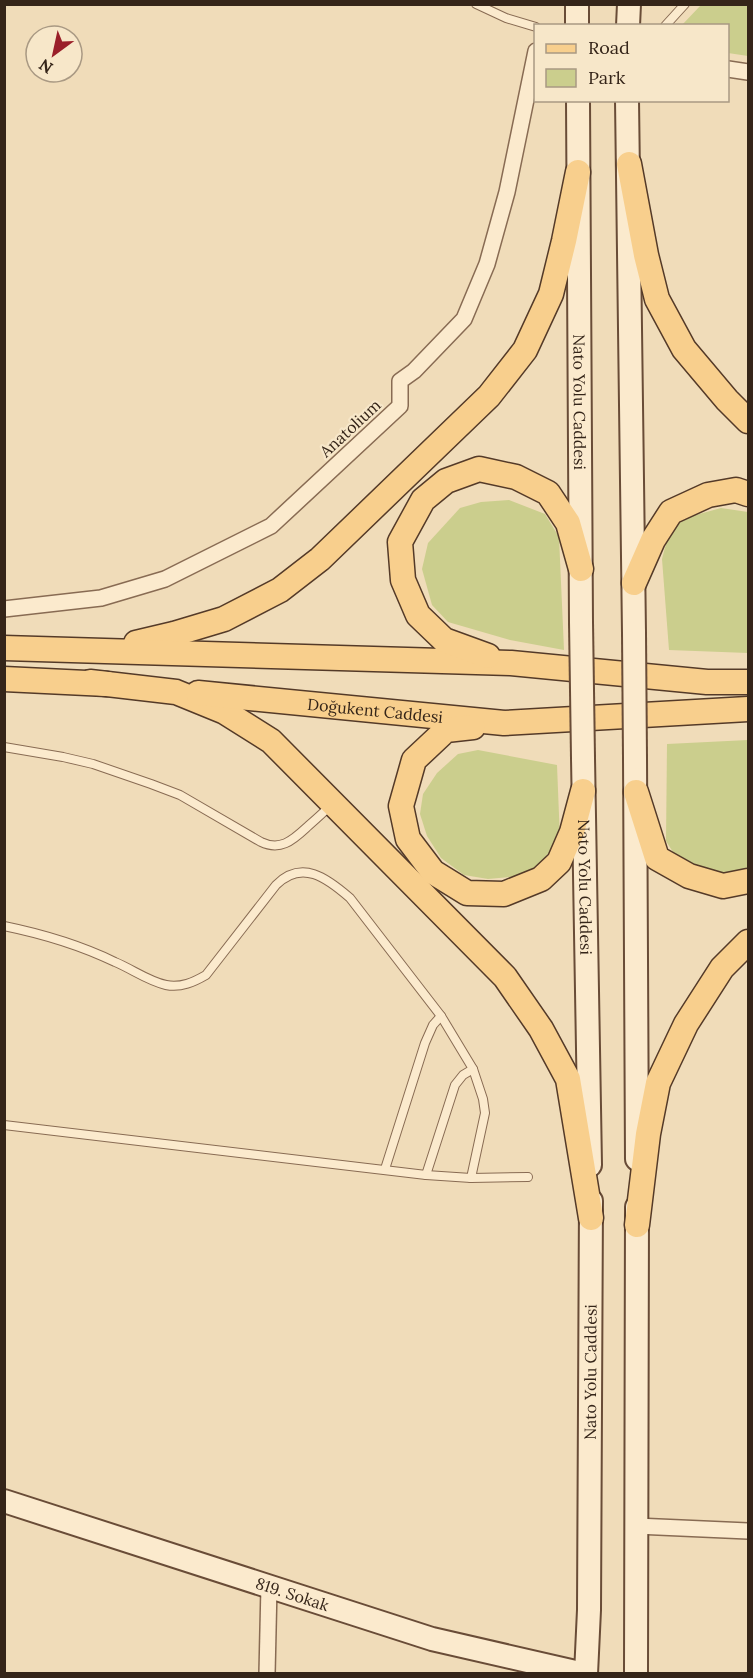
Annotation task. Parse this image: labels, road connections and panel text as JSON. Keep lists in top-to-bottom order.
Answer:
{
  "streets": {
    "main road": ["Nato Yolu Caddesi", "Doğukent Caddesi", "819. Sokak"],
    "street": ["Anatolium"]
  },
  "crossings": [
    ["Nato Yolu Caddesi", "819. Sokak"]
  ],
  "legend": ["Road", "Park"],
  "north": "bottom left"
}
